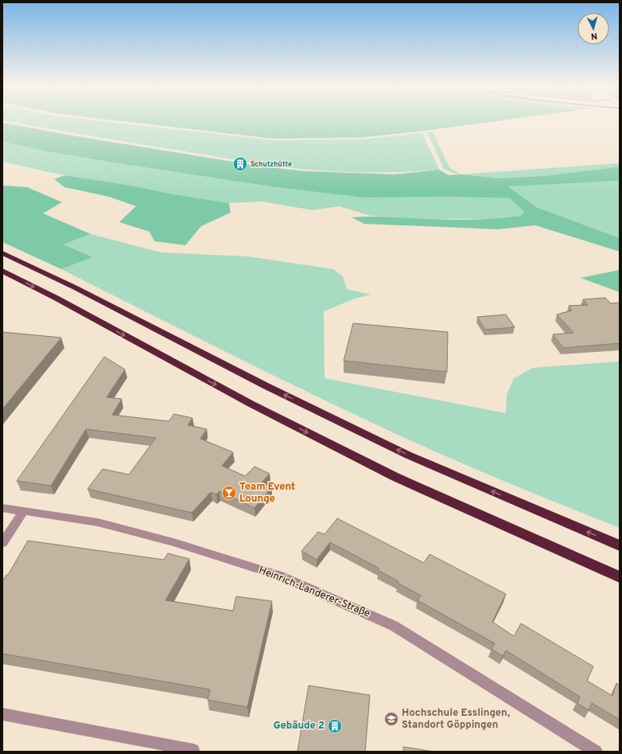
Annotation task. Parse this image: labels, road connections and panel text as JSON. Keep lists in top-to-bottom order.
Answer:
{
  "streets": {
    "street": ["Heinrich-Landerer-Straße"]
  },
  "places": {
    "building": ["Schutzhütte", "Gebäude 2"],
    "bar": ["Team Event Lounge"],
    "school or university": ["Hochschule Esslingen, Standort Göppingen"]
  },
  "north": "bottom"
}
